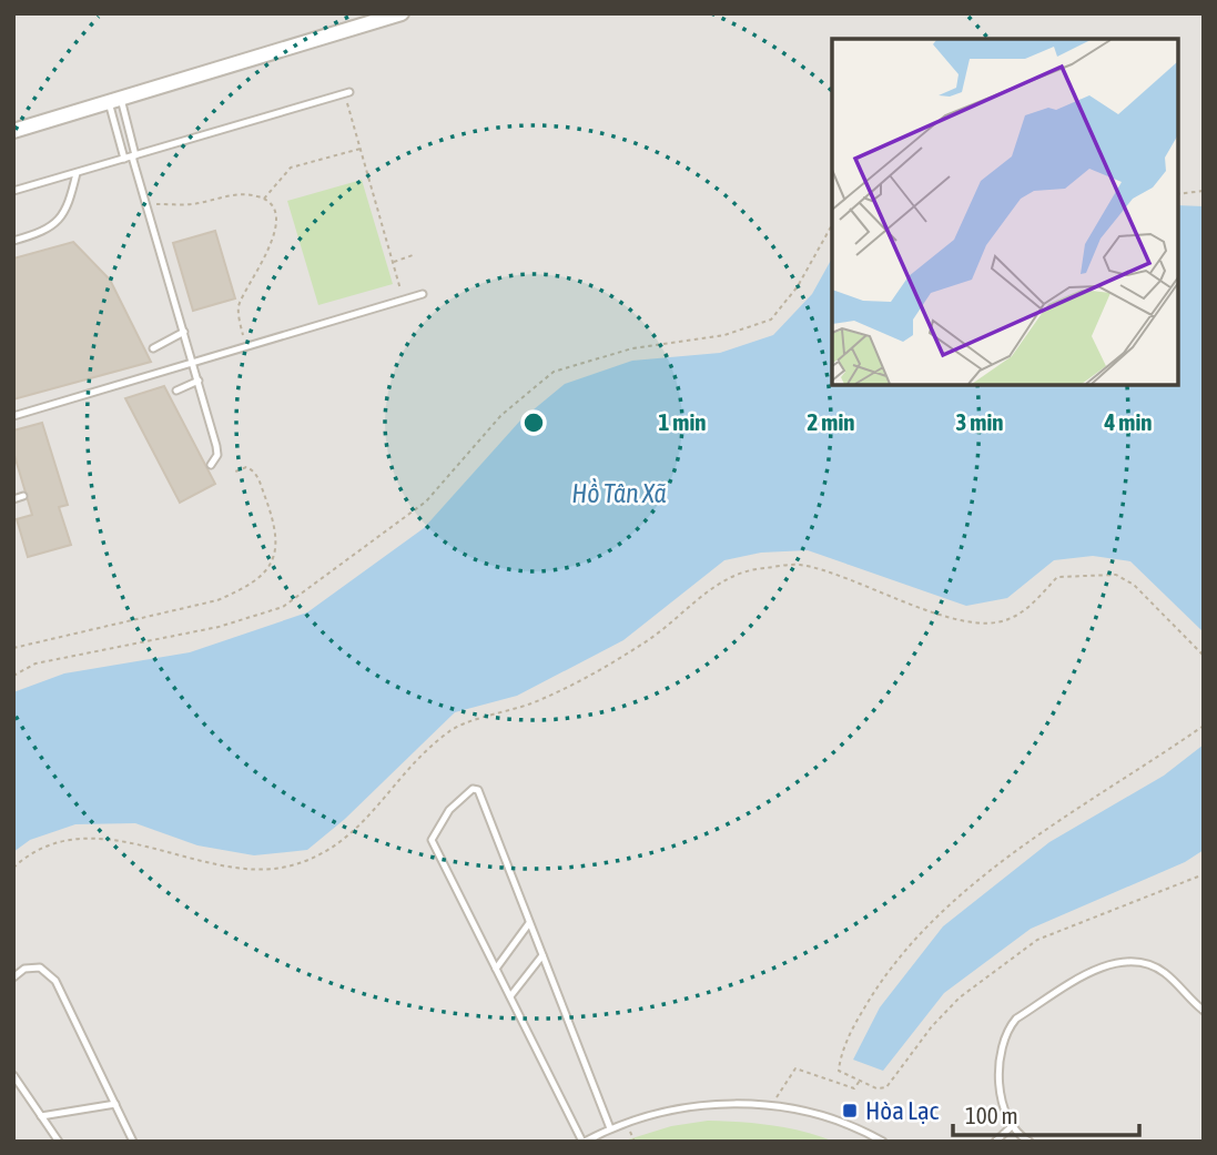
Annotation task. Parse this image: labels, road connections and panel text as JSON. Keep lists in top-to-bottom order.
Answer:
{
  "water": ["Hồ Tân Xã"],
  "places": {
    "transit": ["Hòa Lạc"]
  },
  "scale_bar": "100 m",
  "rings": [
    "1 min",
    "2 min",
    "3 min",
    "4 min"
  ]
}
